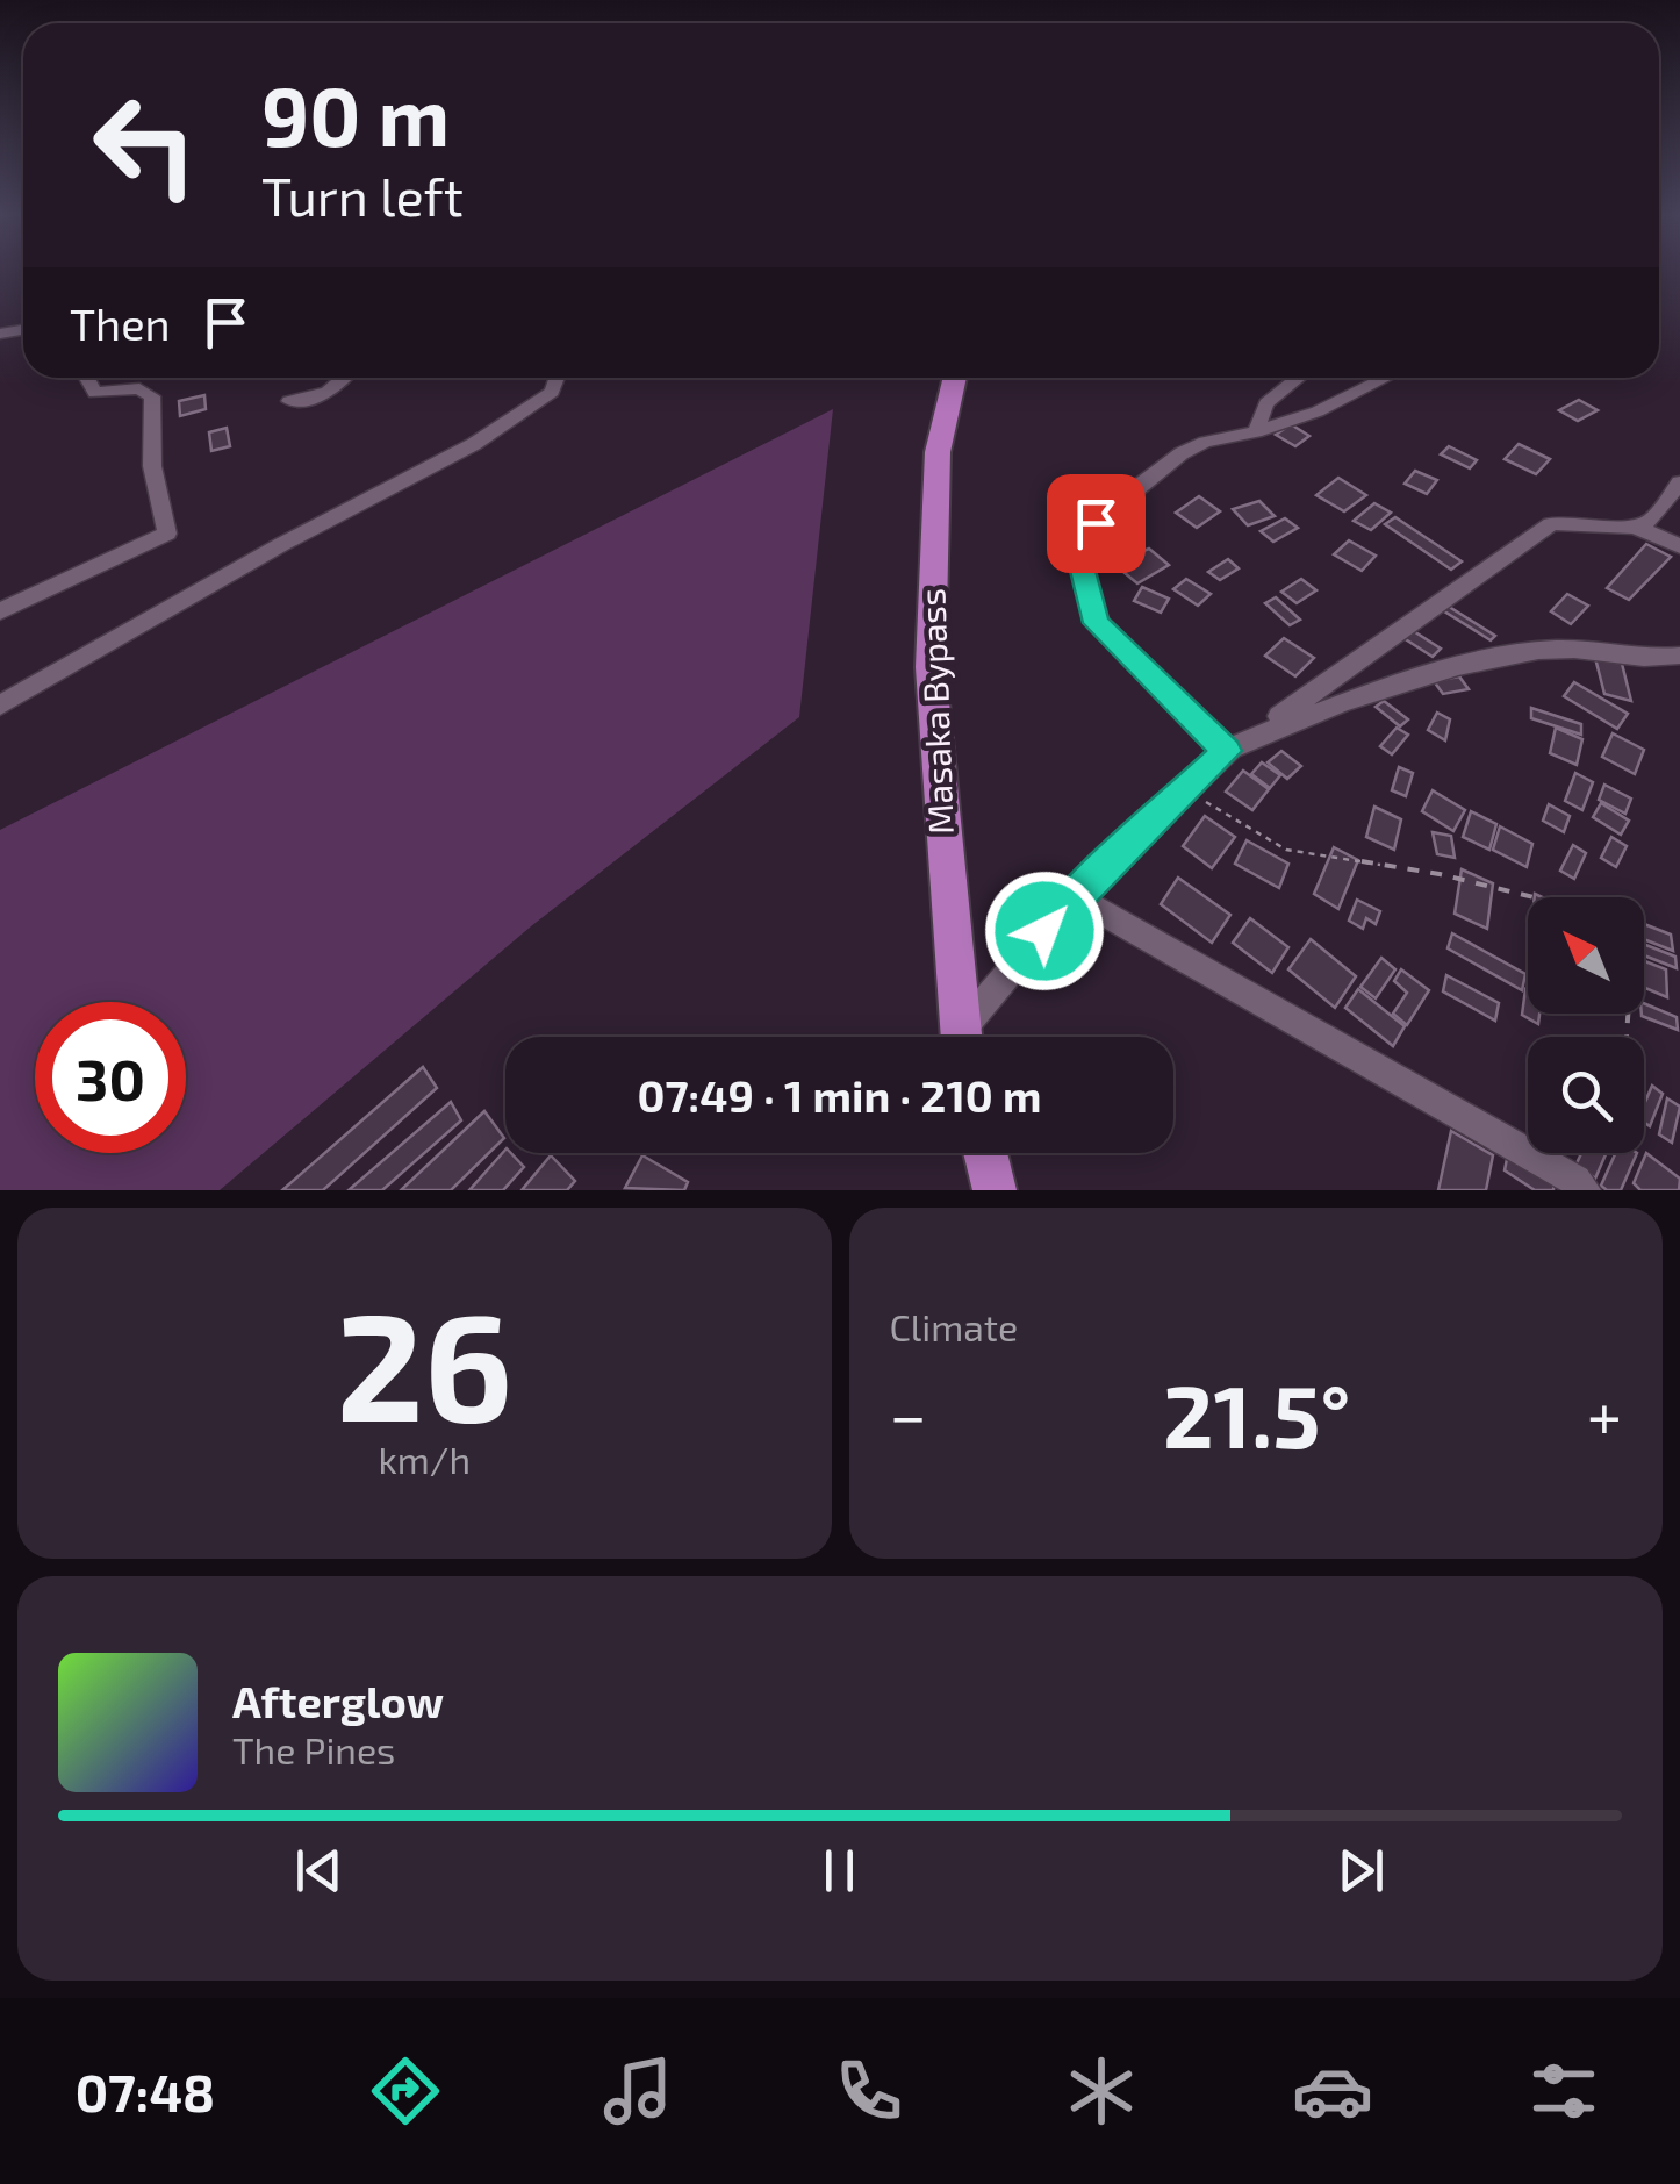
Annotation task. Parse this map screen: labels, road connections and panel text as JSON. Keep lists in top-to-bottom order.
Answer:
{
  "streets": {
    "highway": ["Masaka Bypass"]
  },
  "north": "top left",
  "page": {
    "turn": ["90 m", "Turn left"],
    "then": "Then",
    "limit": "30",
    "trip": "07:49 · 1 min · 210 m",
    "tile": [
      ["26", "km/h"],
      "Climate"
    ],
    "heat": ["−", "21.5°", "+"],
    "song": ["Afterglow", "The Pines"],
    "tabs": "07:48"
  }
}
